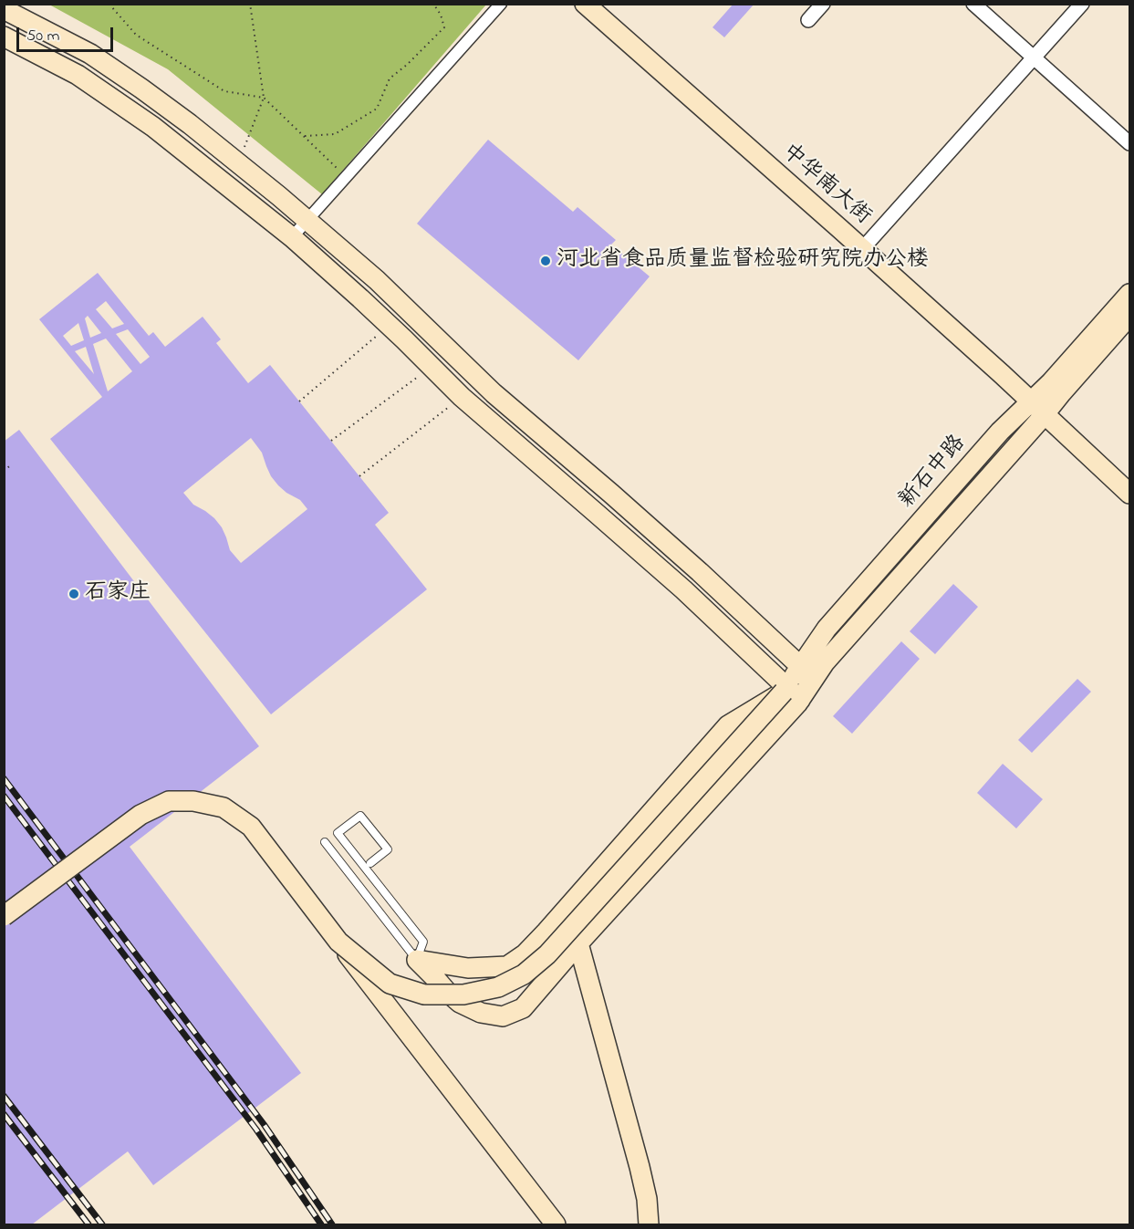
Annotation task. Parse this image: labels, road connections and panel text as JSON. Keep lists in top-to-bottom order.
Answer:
{
  "streets": {
    "main road": ["中华南大街", "新石中路"]
  },
  "crossings": [
    ["中华南大街", "新石中路"]
  ],
  "places": ["河北省食品质量监督检验研究院办公楼", "石家庄"],
  "scale_bar": "50 m"
}
